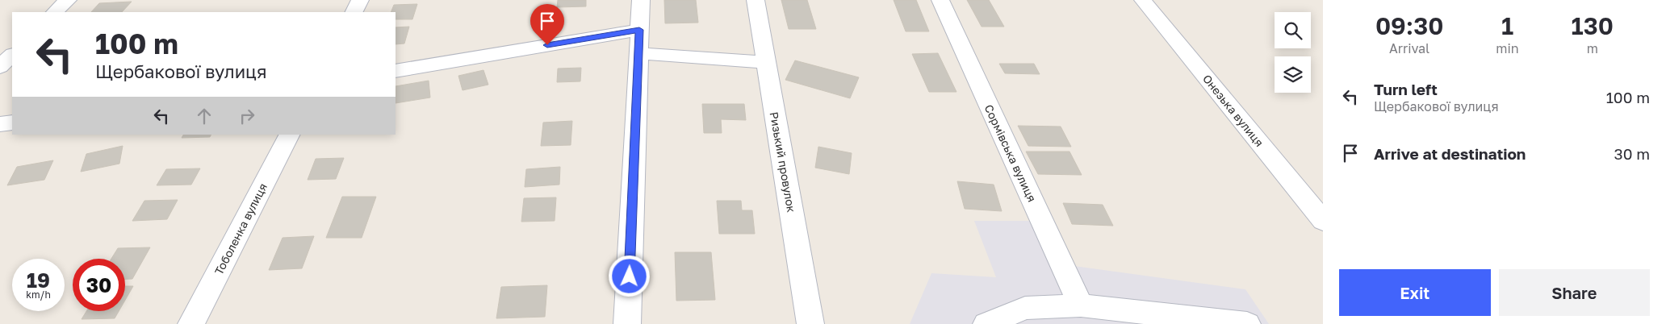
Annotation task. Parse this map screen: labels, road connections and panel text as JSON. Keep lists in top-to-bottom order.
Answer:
{
  "streets": {
    "street": [
      "Онезька вулиця",
      "Сормівська вулиця",
      "Ризький провулок",
      "Тоболенка вулиця"
    ]
  },
  "page": {
    "eta": [
      "09:30",
      "Arrival",
      "1",
      "min",
      "130",
      "m"
    ],
    "turn": ["100 m", "Щербакової вулиця"],
    "list": [
      {
        "name": "Turn left",
        "note": "Щербакової вулиця",
        "value": "100 m"
      },
      {
        "name": "Arrive at destination",
        "value": "30 m"
      }
    ],
    "speed": "19 km/h",
    "limit": "30",
    "buttons": ["Exit", "Share"]
  }
}
